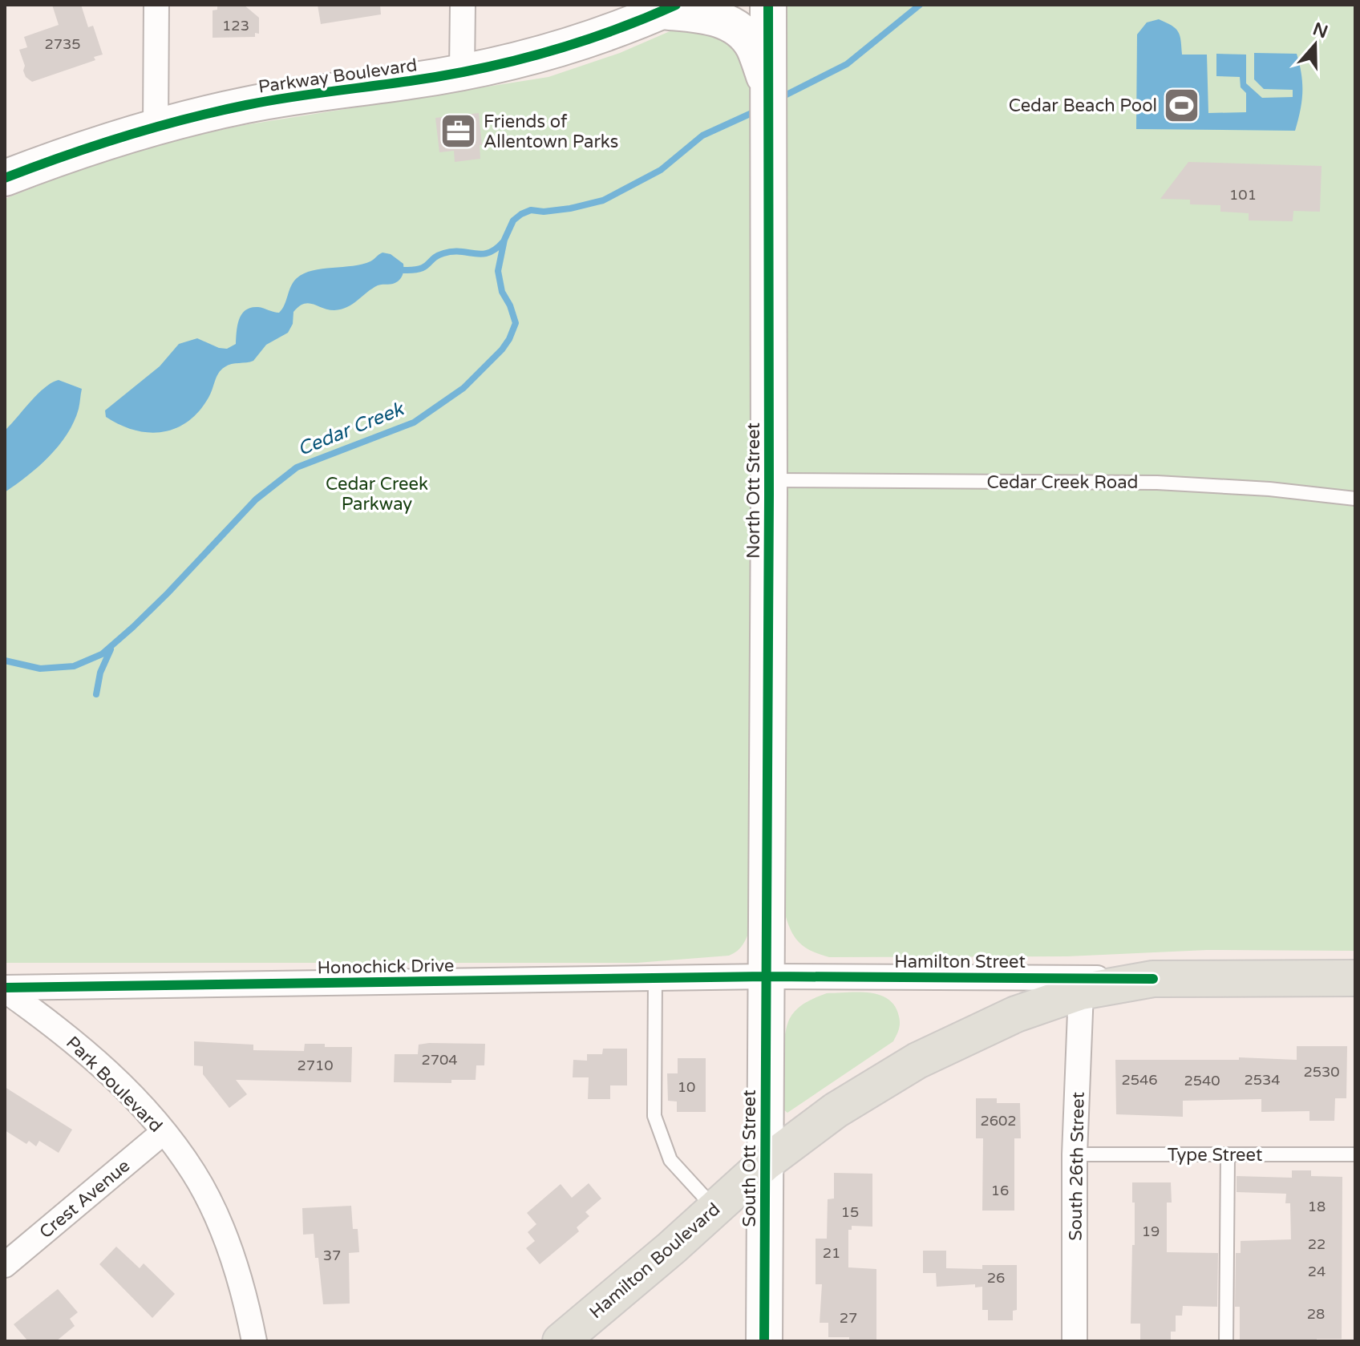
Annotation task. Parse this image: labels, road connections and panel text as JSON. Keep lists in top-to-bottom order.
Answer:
{
  "streets": {
    "main road": ["Hamilton Street", "Hamilton Boulevard"],
    "street": [
      "Parkway Boulevard",
      "North Ott Street",
      "Honochick Drive",
      "Park Boulevard",
      "South Ott Street",
      "South 26th Street",
      "Crest Avenue"
    ],
    "lane": ["Cedar Creek Road", "Type Street"]
  },
  "crossings": [
    ["Cedar Creek Road", "North Ott Street"],
    ["North Ott Street", "Hamilton Street"],
    ["North Ott Street", "Honochick Drive"],
    ["North Ott Street", "South Ott Street"],
    ["Hamilton Street", "Honochick Drive"],
    ["Hamilton Street", "South Ott Street"],
    ["Hamilton Street", "South 26th Street"],
    ["Hamilton Street", "Hamilton Boulevard"],
    ["Honochick Drive", "Park Boulevard"],
    ["Honochick Drive", "South Ott Street"],
    ["Park Boulevard", "Crest Avenue"],
    ["Type Street", "South 26th Street"],
    ["South Ott Street", "Hamilton Boulevard"],
    ["South 26th Street", "Hamilton Boulevard"]
  ],
  "water": ["Cedar Creek"],
  "parks": ["Cedar Creek Parkway"],
  "places": {
    "sports": ["Cedar Beach Pool"],
    "office": ["Friends of Allentown Parks"]
  },
  "house_numbers": [
    "123",
    "2735",
    "101",
    "2704",
    "2710",
    "2530",
    "2546",
    "2534",
    "2540",
    "10",
    "2602",
    "16",
    "18",
    "15",
    "19",
    "22",
    "21",
    "37",
    "24",
    "26",
    "28",
    "27"
  ],
  "north": "top"
}
